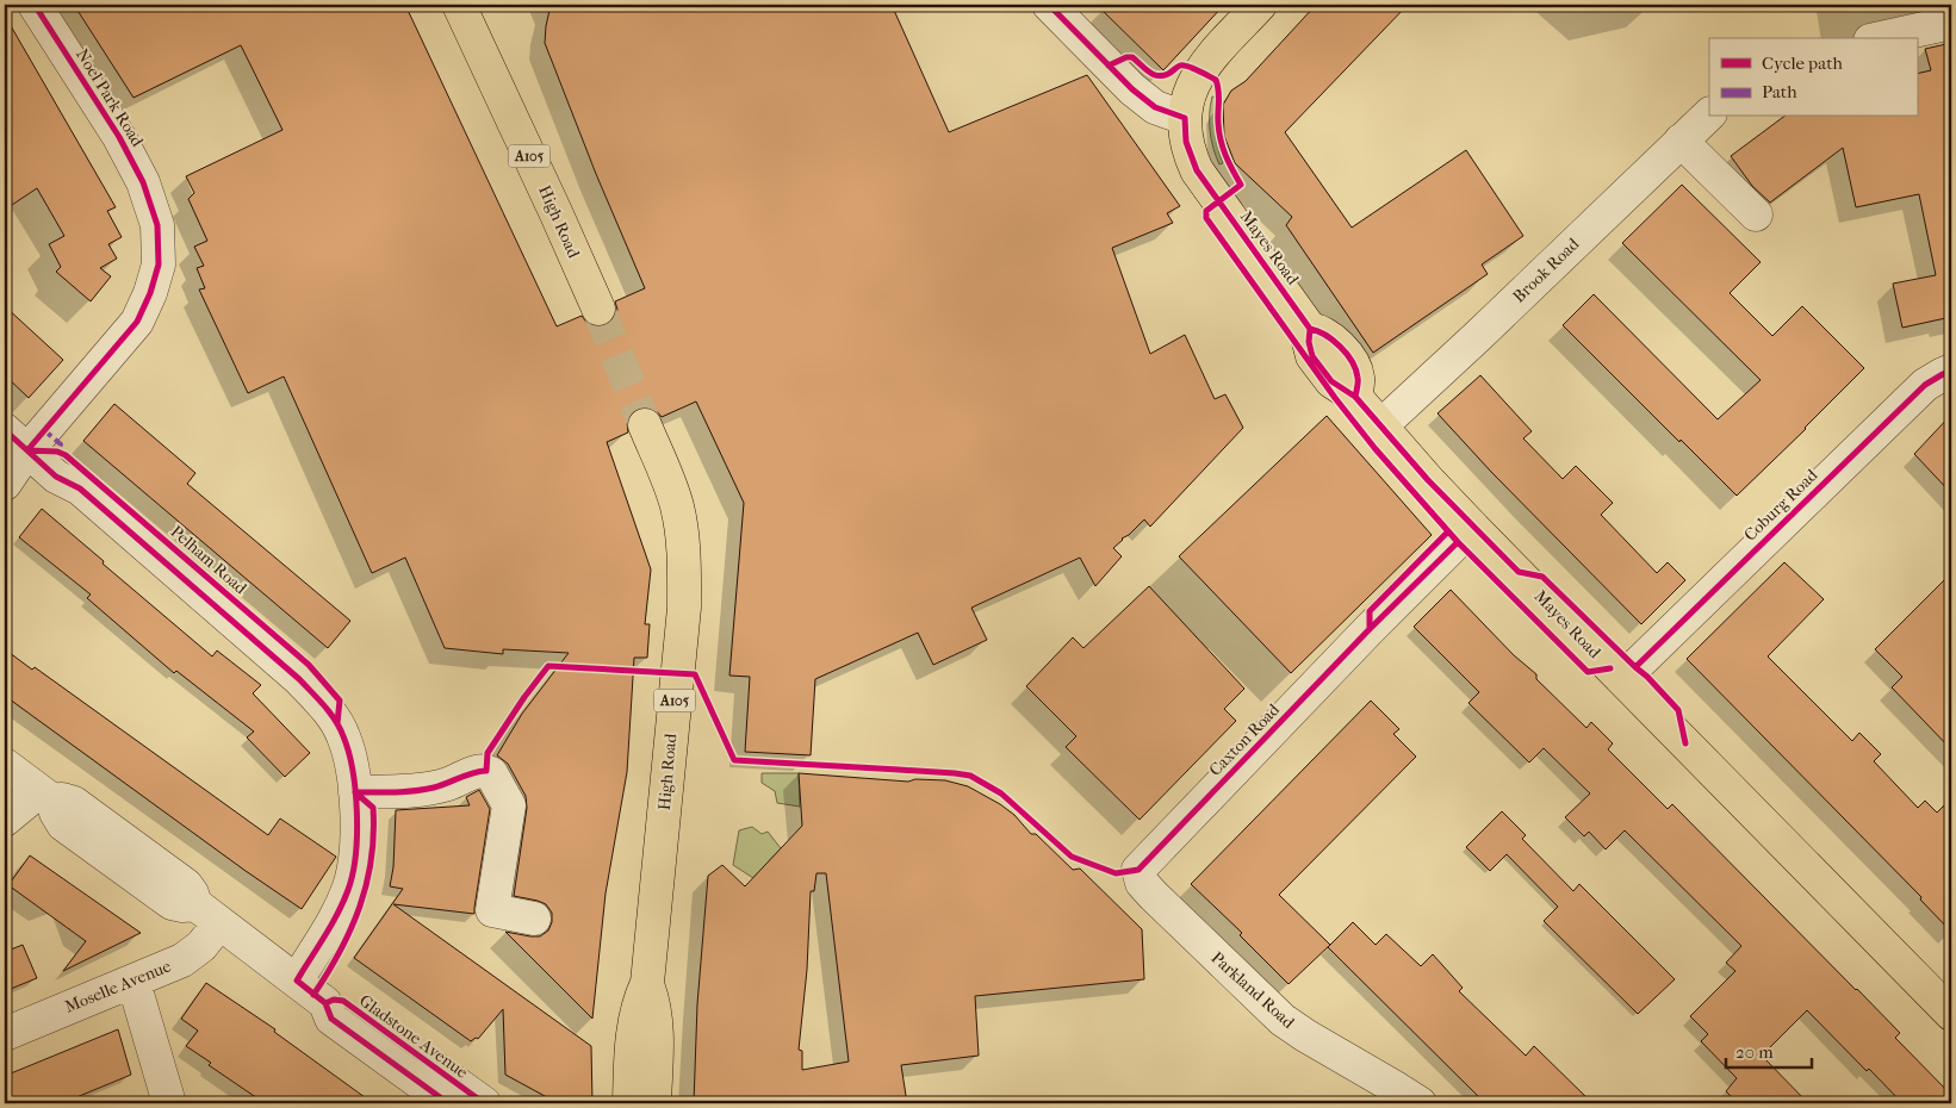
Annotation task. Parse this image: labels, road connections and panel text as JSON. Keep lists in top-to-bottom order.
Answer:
{
  "streets": {
    "main road": ["A105", "High Road", "Mayes Road"],
    "street": [
      "Noel Park Road",
      "Brook Road",
      "Coburg Road",
      "Pelham Road",
      "Caxton Road",
      "Moselle Avenue",
      "Parkland Road",
      "Gladstone Avenue"
    ]
  },
  "crossings": [
    ["Noel Park Road", "Pelham Road"],
    ["Mayes Road", "Brook Road"],
    ["Mayes Road", "Coburg Road"],
    ["Mayes Road", "Caxton Road"],
    ["Pelham Road", "Gladstone Avenue"],
    ["Caxton Road", "Parkland Road"],
    ["Moselle Avenue", "Gladstone Avenue"]
  ],
  "legend": ["Cycle path", "Path"],
  "scale_bar": "20 m"
}
